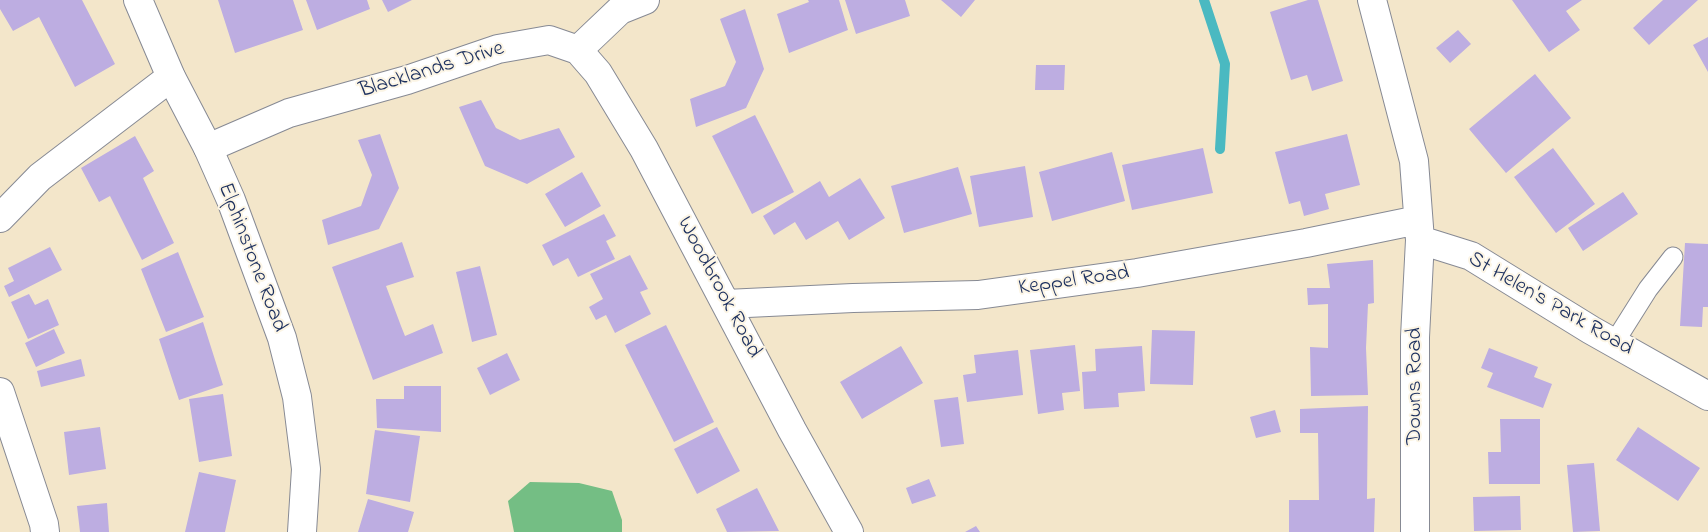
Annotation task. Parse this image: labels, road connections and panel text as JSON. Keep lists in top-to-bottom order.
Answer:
{
  "streets": {
    "street": [
      "Blacklands Drive",
      "Elphinstone Road",
      "Keppel Road",
      "Woodbrook Road",
      "St Helen's Park Road",
      "Downs Road"
    ]
  },
  "crossings": [
    ["Blacklands Drive", "Elphinstone Road"],
    ["Blacklands Drive", "Woodbrook Road"],
    ["Keppel Road", "Woodbrook Road"],
    ["Keppel Road", "St Helen's Park Road"],
    ["Keppel Road", "Downs Road"],
    ["St Helen's Park Road", "Downs Road"]
  ]
}
